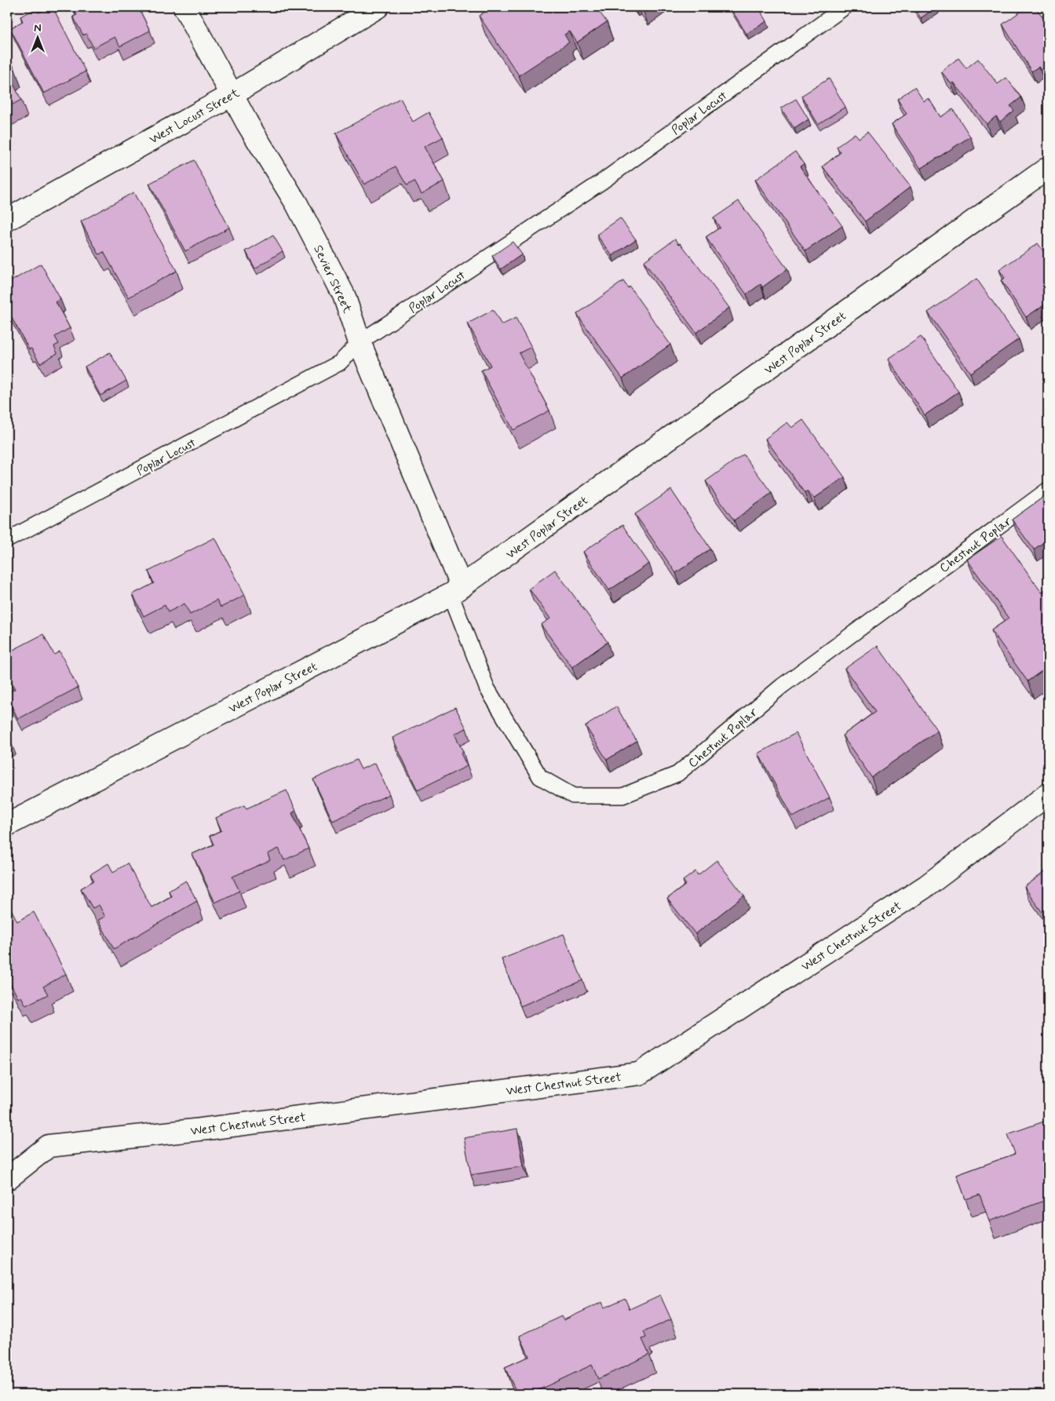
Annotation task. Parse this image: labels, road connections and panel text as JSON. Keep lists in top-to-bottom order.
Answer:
{
  "streets": {
    "street": [
      "West Locust Street",
      "Sevier Street",
      "West Poplar Street",
      "West Chestnut Street"
    ],
    "lane": ["Poplar Locust", "Chestnut Poplar"]
  },
  "crossings": [
    ["Poplar Locust", "Sevier Street"],
    ["West Locust Street", "Sevier Street"],
    ["Sevier Street", "West Poplar Street"],
    ["Sevier Street", "Chestnut Poplar"],
    ["West Poplar Street", "Chestnut Poplar"]
  ],
  "north": "top"
}
